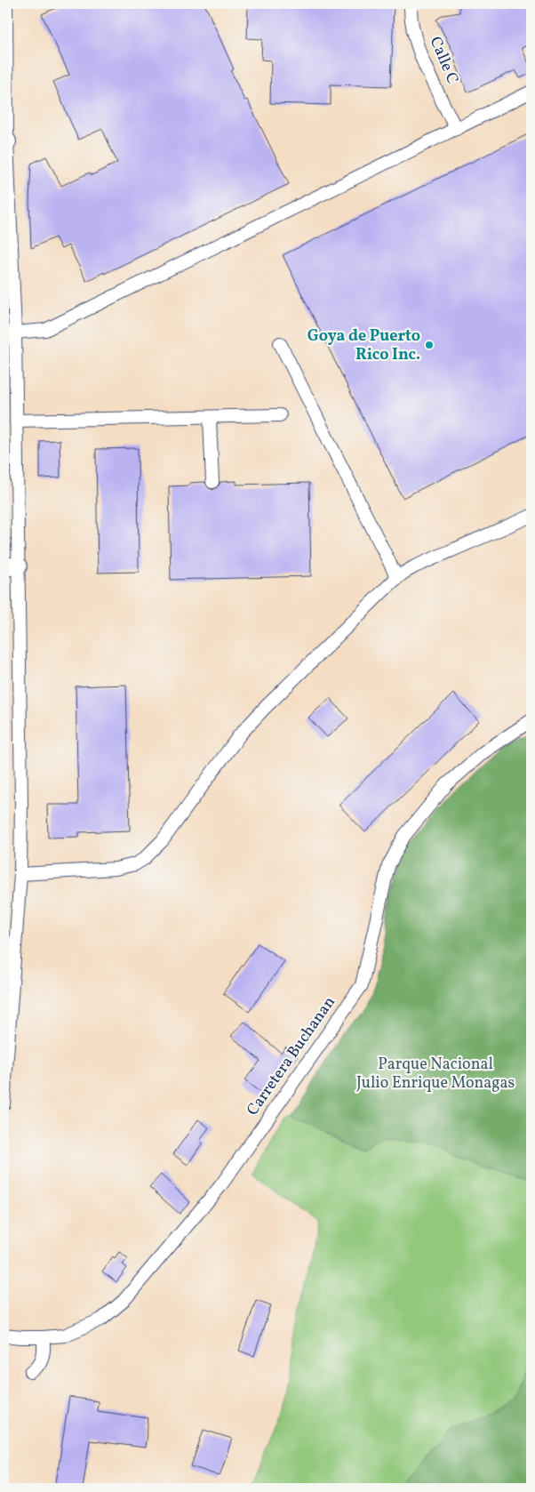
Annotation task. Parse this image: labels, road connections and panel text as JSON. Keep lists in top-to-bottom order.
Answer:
{
  "streets": {
    "street": ["Calle C", "Carretera Buchanan"]
  },
  "parks": ["Parque Nacional Julio Enrique Monagas"],
  "places": ["Goya de Puerto Rico Inc."]
}
